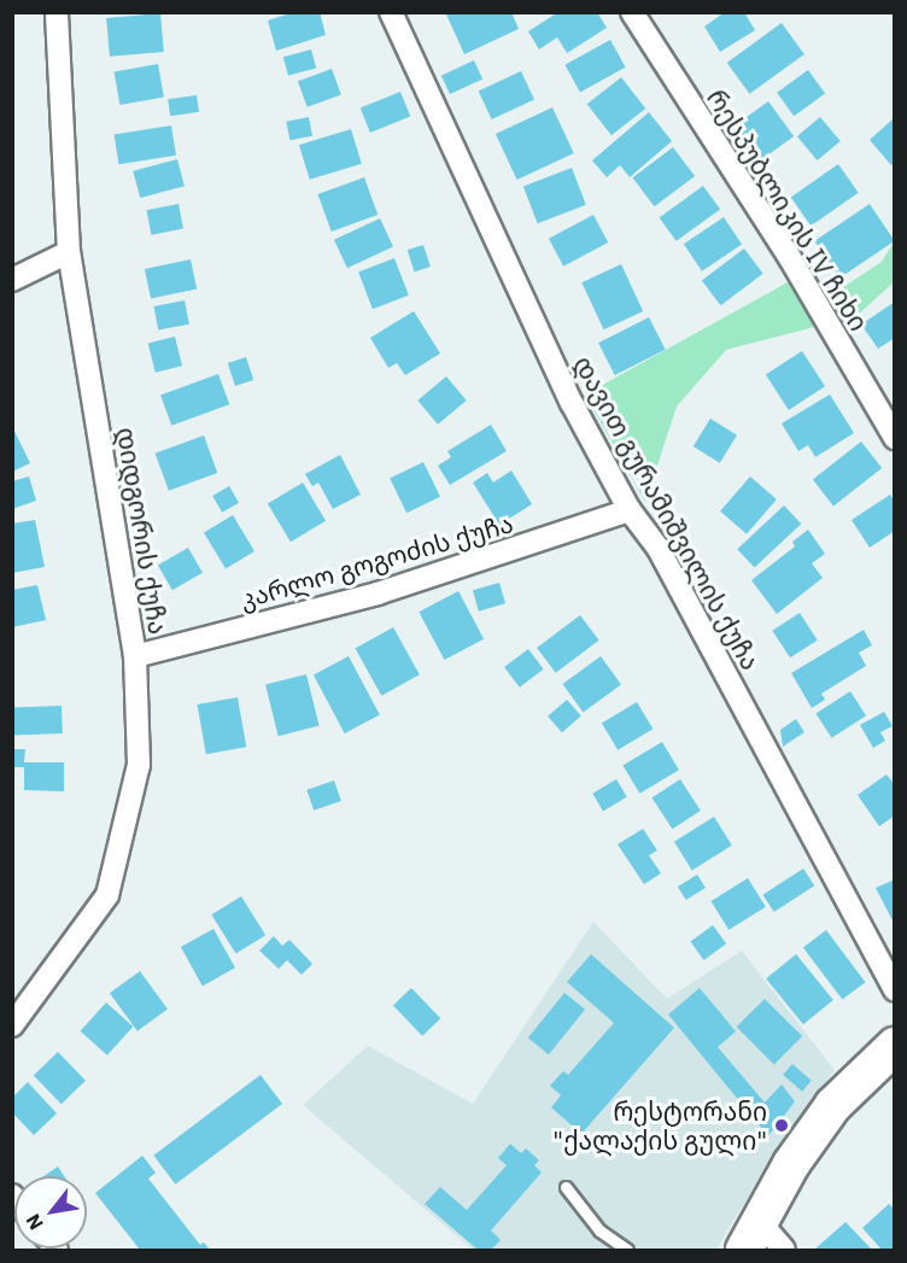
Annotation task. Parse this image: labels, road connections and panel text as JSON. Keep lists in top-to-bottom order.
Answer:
{
  "streets": {
    "street": [
      "რესპუბლიკის IV ჩიხი",
      "დავით გურამიშვილის ქუჩა",
      "დიდგორის ქუჩა",
      "კარლო გოგოძის ქუჩა"
    ]
  },
  "crossings": [
    ["დავით გურამიშვილის ქუჩა", "კარლო გოგოძის ქუჩა"],
    ["დიდგორის ქუჩა", "კარლო გოგოძის ქუჩა"]
  ],
  "places": ["რესტორანი \"ქალაქის გული\""],
  "north": "bottom left"
}
